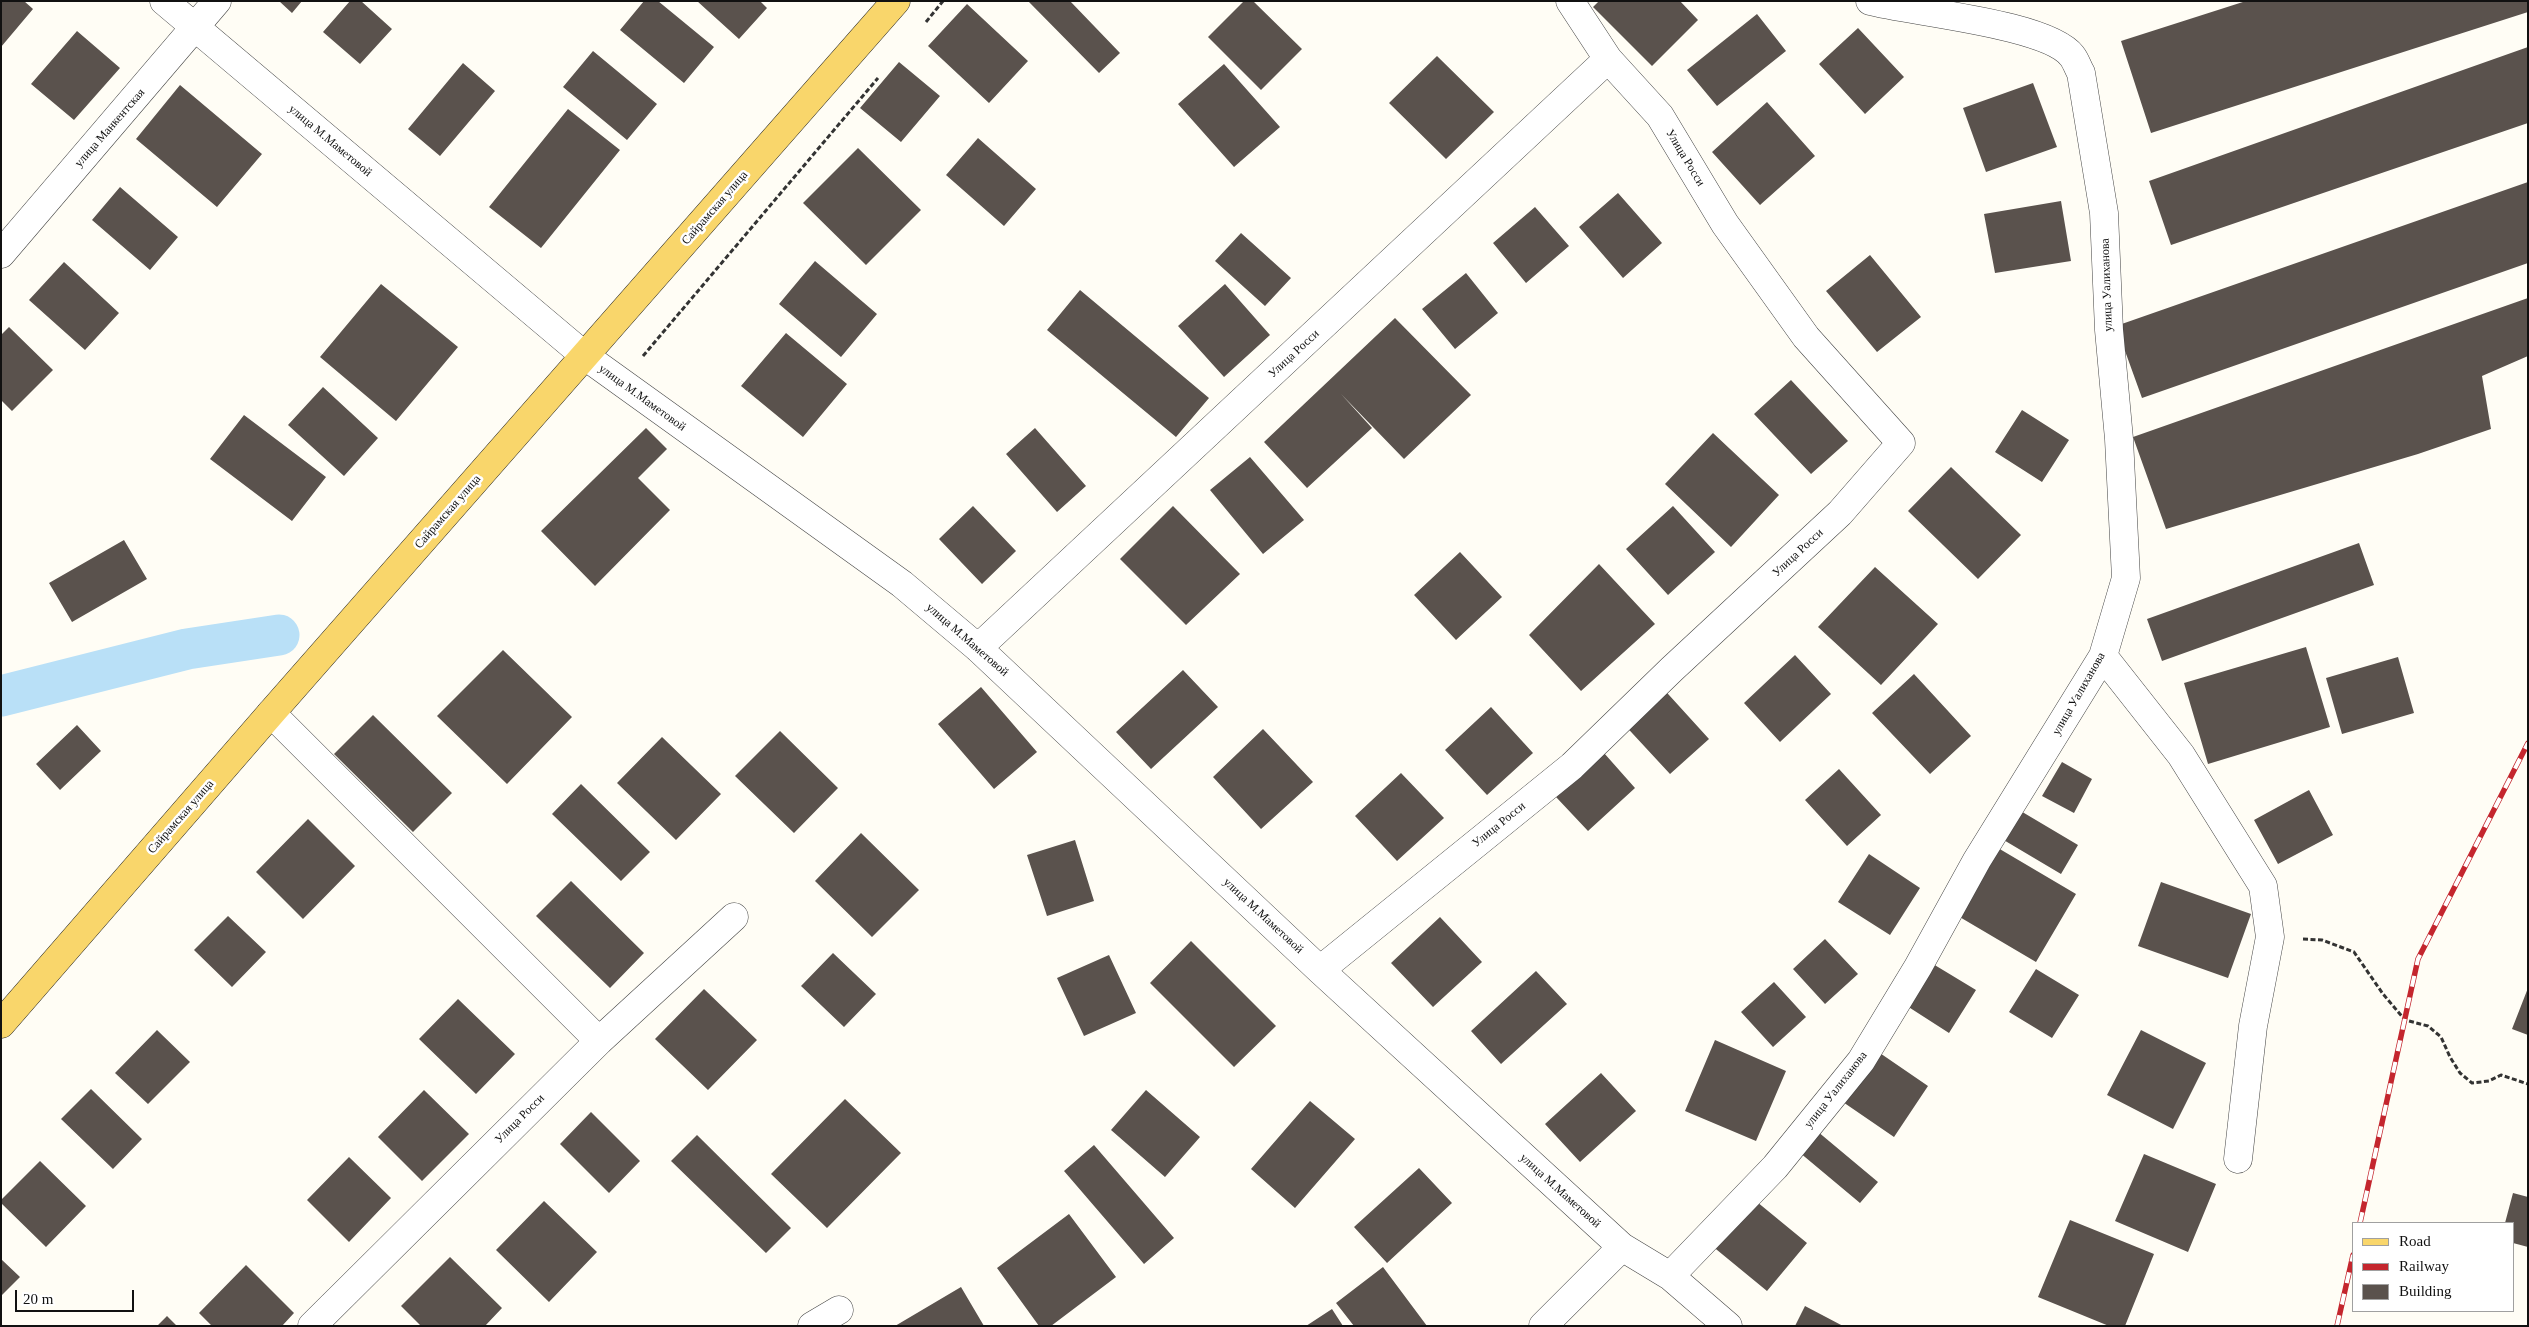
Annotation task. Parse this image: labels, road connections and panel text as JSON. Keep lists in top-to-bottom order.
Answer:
{
  "streets": {
    "main road": ["Сайрамская улица"],
    "street": [
      "улица Манкентская",
      "улица М.Маметовой",
      "Улица Росси",
      "улица Уалиханова"
    ]
  },
  "crossings": [
    ["улица Манкентская", "улица М.Маметовой"],
    ["улица М.Маметовой", "Улица Росси"],
    ["улица М.Маметовой", "Сайрамская улица"],
    ["улица М.Маметовой", "улица Уалиханова"]
  ],
  "legend": ["Road", "Railway", "Building"],
  "scale_bar": "20 m"
}
